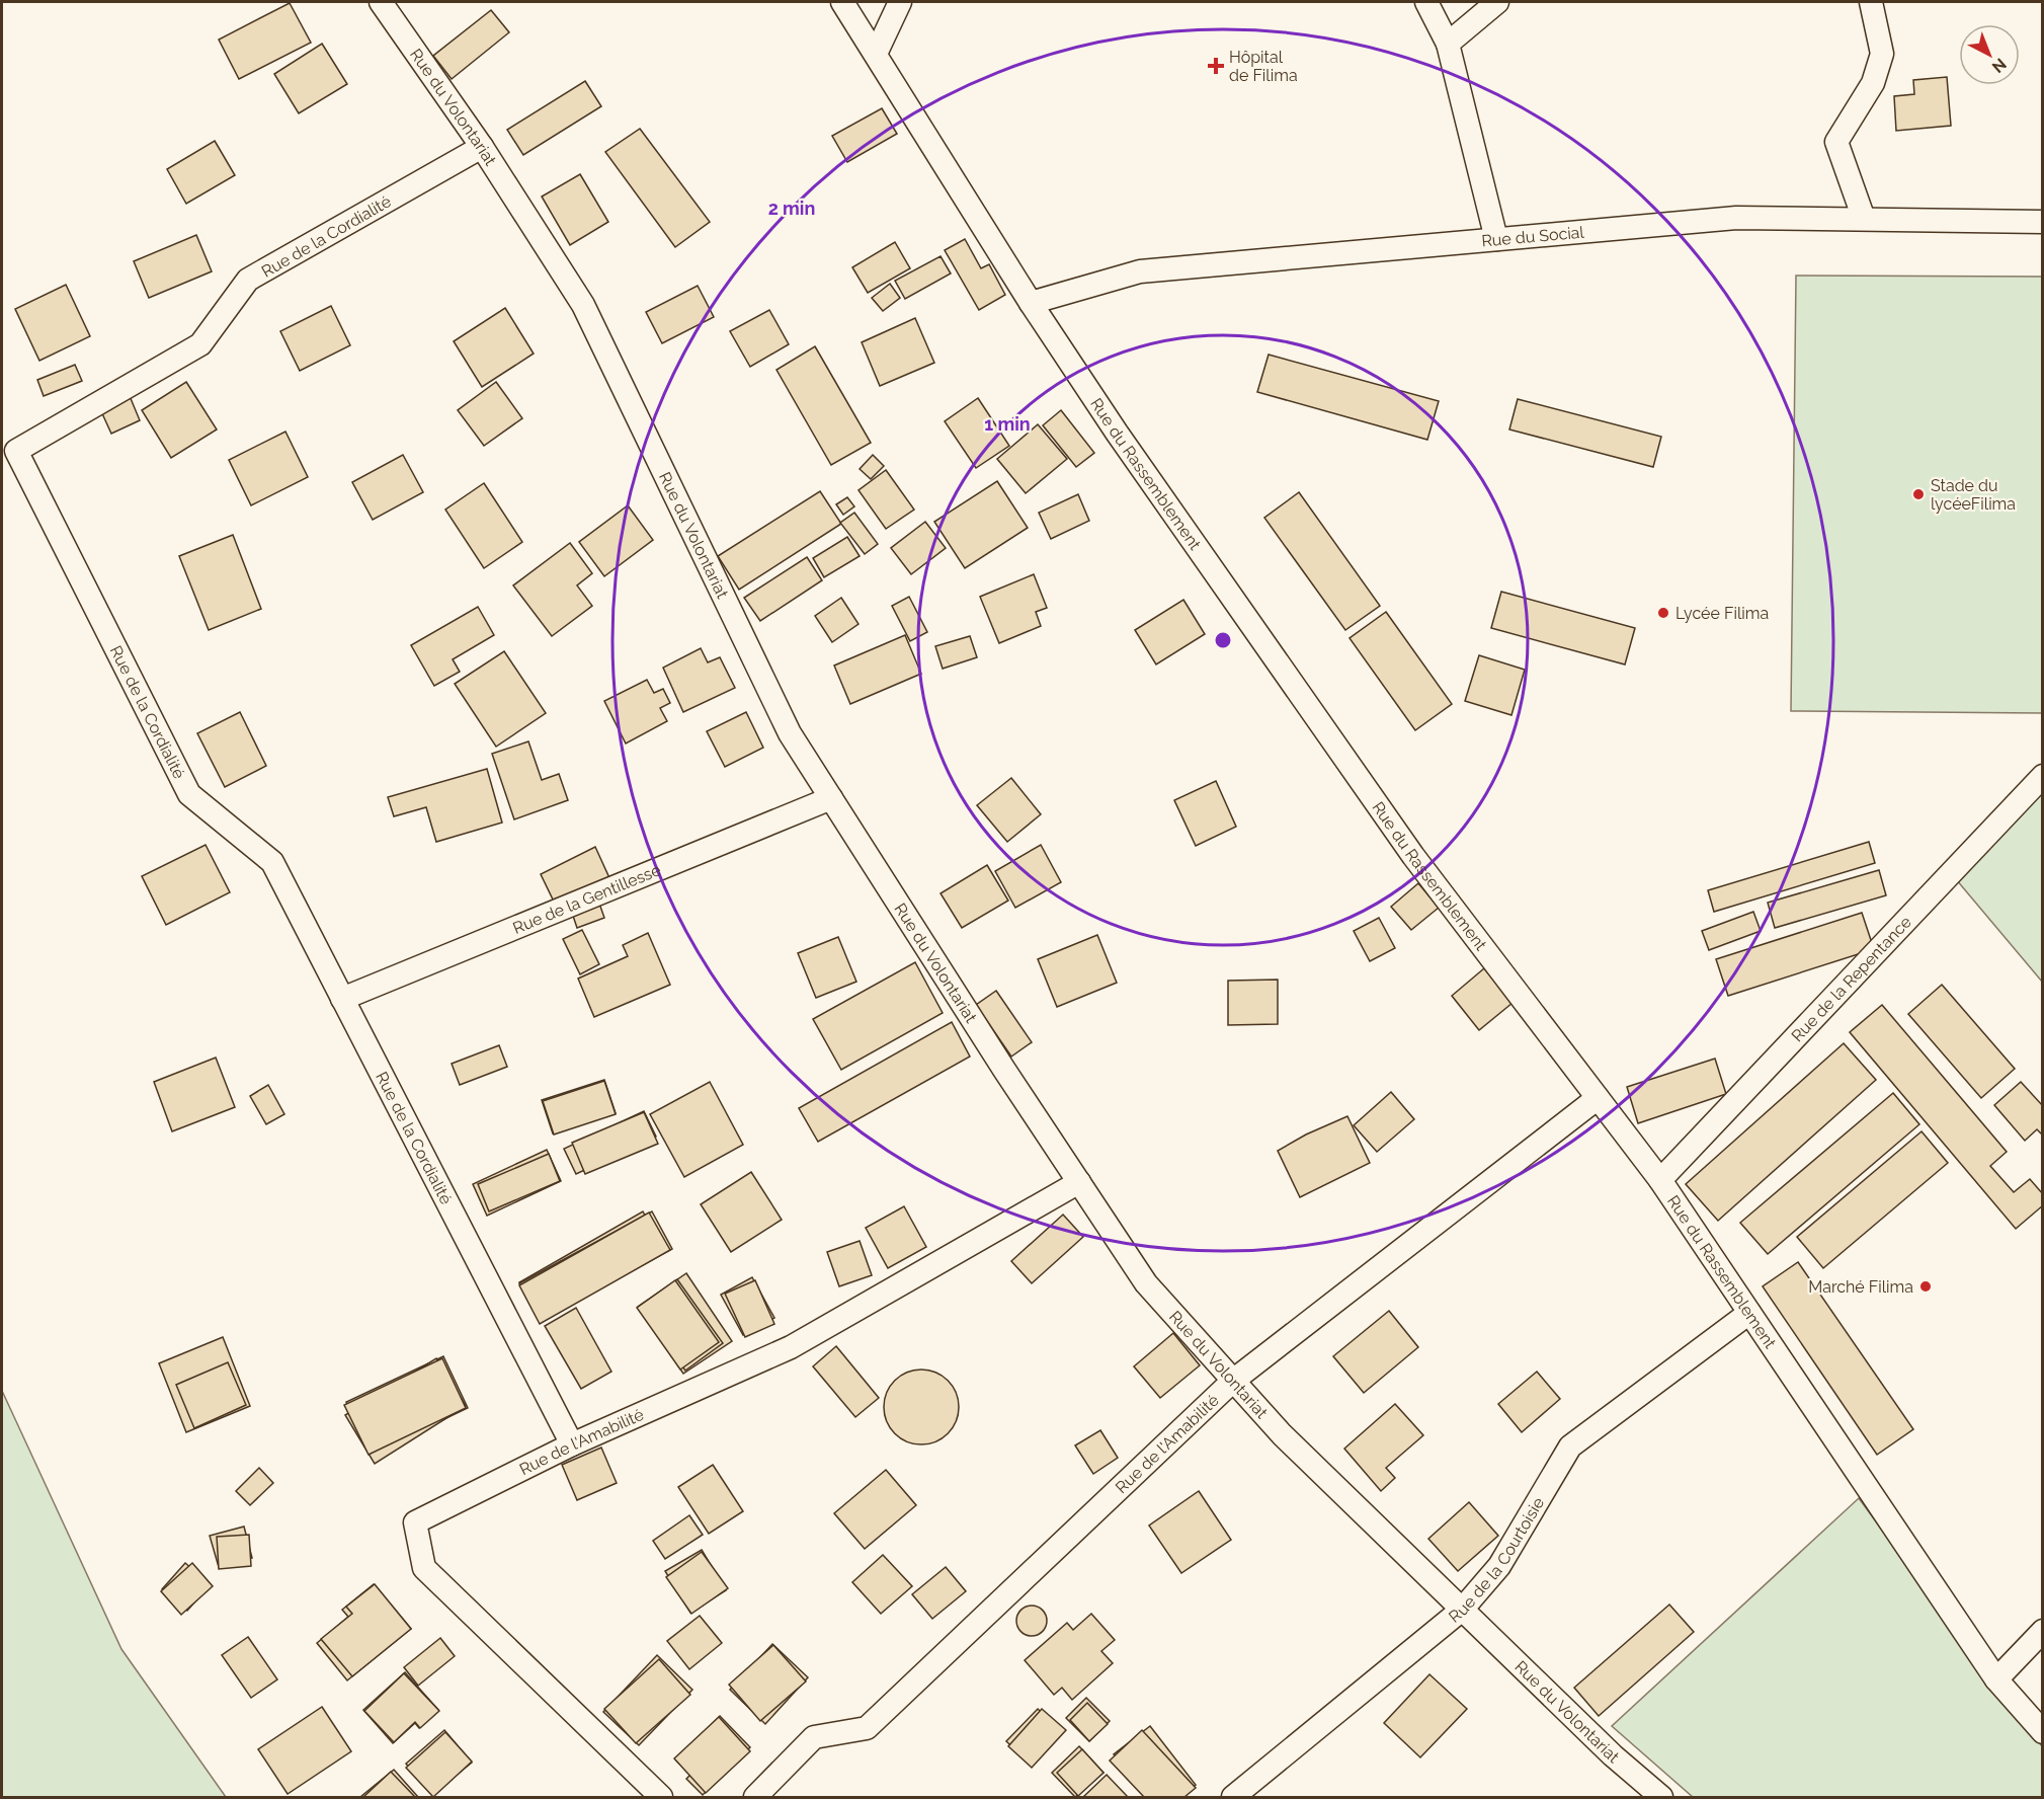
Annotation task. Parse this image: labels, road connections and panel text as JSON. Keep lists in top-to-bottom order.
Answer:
{
  "streets": {
    "street": [
      "Rue du Volontariat",
      "Rue de la Cordialité",
      "Rue du Social",
      "Rue du Rassemblement",
      "Rue de la Gentillesse",
      "Rue de la Repentance",
      "Rue de l'Amabilité",
      "Rue de la Courtoisie"
    ]
  },
  "crossings": [
    ["Rue du Volontariat", "Rue de la Cordialité"],
    ["Rue du Volontariat", "Rue de la Gentillesse"],
    ["Rue du Volontariat", "Rue de l'Amabilité"],
    ["Rue du Volontariat", "Rue de la Courtoisie"],
    ["Rue de la Cordialité", "Rue de la Gentillesse"],
    ["Rue de la Cordialité", "Rue de l'Amabilité"],
    ["Rue du Social", "Rue du Rassemblement"],
    ["Rue du Rassemblement", "Rue de la Repentance"],
    ["Rue du Rassemblement", "Rue de l'Amabilité"],
    ["Rue du Rassemblement", "Rue de la Courtoisie"]
  ],
  "places": {
    "health": ["Hôpital de Filima"],
    "other": ["Stade du lycéeFilima", "Lycée Filima", "Marché Filima"]
  },
  "north": "bottom right",
  "rings": ["2 min", "1 min"]
}
